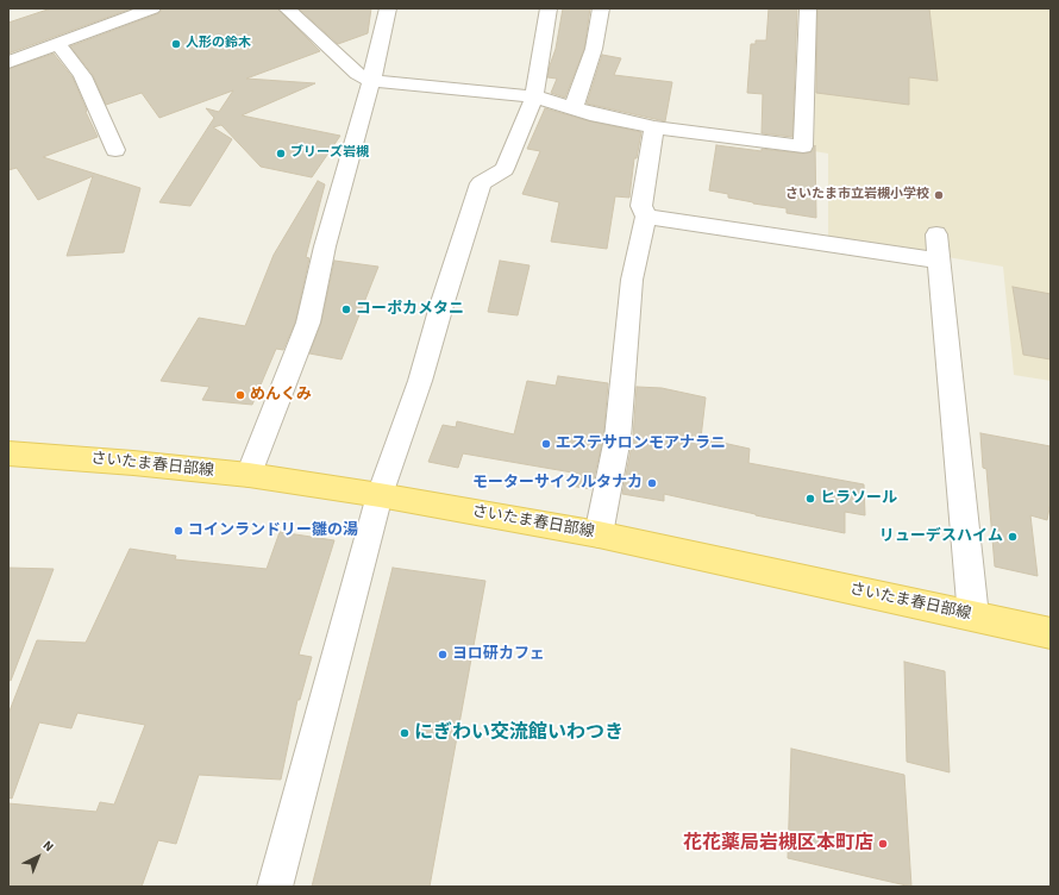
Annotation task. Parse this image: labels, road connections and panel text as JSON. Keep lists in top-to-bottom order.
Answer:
{
  "streets": {
    "main road": ["さいたま春日部線"]
  },
  "places": [
    "人形の鈴木",
    "ブリーズ岩槻",
    "さいたま市立岩槻小学校",
    "コーポカメタニ",
    "めんくみ",
    "エステサロンモアナラニ",
    "モーターサイクルタナカ",
    "ヒラソール",
    "コインランドリー雛の湯",
    "リューデスハイム",
    "ヨロ研カフェ",
    "にぎわい交流館いわつき",
    "花花薬局岩槻区本町店"
  ],
  "north": "top right"
}
